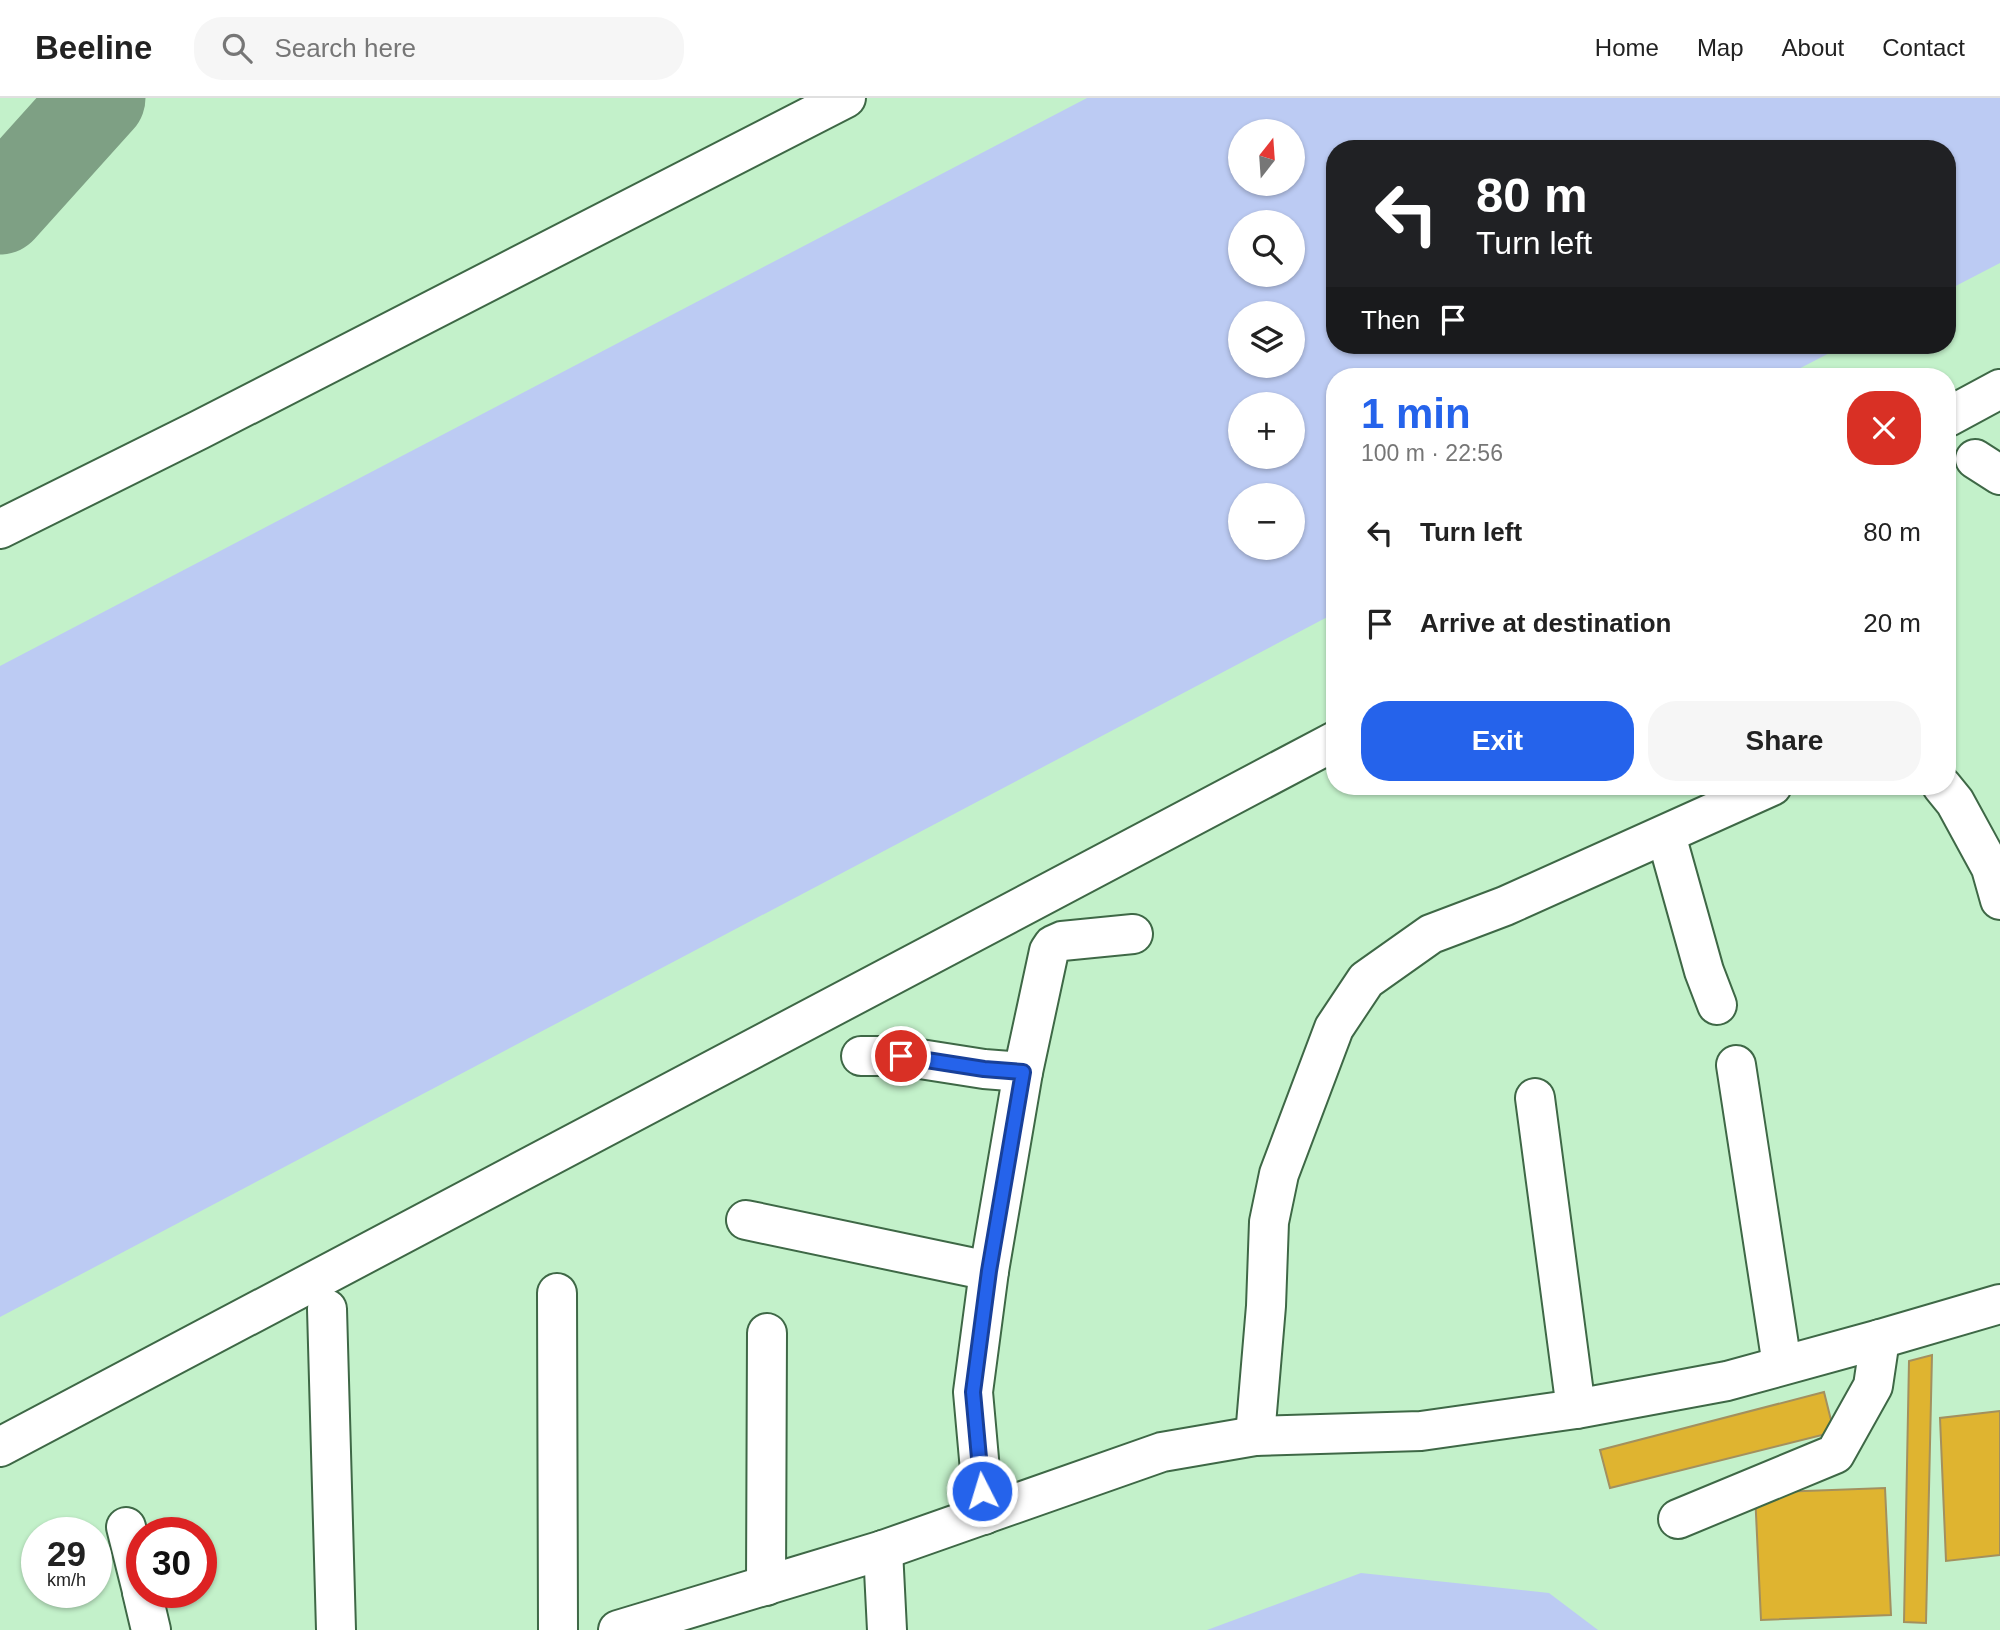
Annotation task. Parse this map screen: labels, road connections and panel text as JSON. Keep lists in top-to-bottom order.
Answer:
{
  "north": "top",
  "page": {
    "header": "Beeline",
    "search": "Search here",
    "nav": [
      "Home",
      "Map",
      "About",
      "Contact"
    ],
    "map_buttons": ["+", "−"],
    "turn": ["80 m", "Turn left"],
    "then": "Then",
    "heading": ["1 min", "100 m · 22:56"],
    "list": [
      {
        "name": "Turn left",
        "value": "80 m"
      },
      {
        "name": "Arrive at destination",
        "value": "20 m"
      }
    ],
    "buttons": ["Exit", "Share"],
    "speed": "29 km/h",
    "limit": "30"
  }
}
